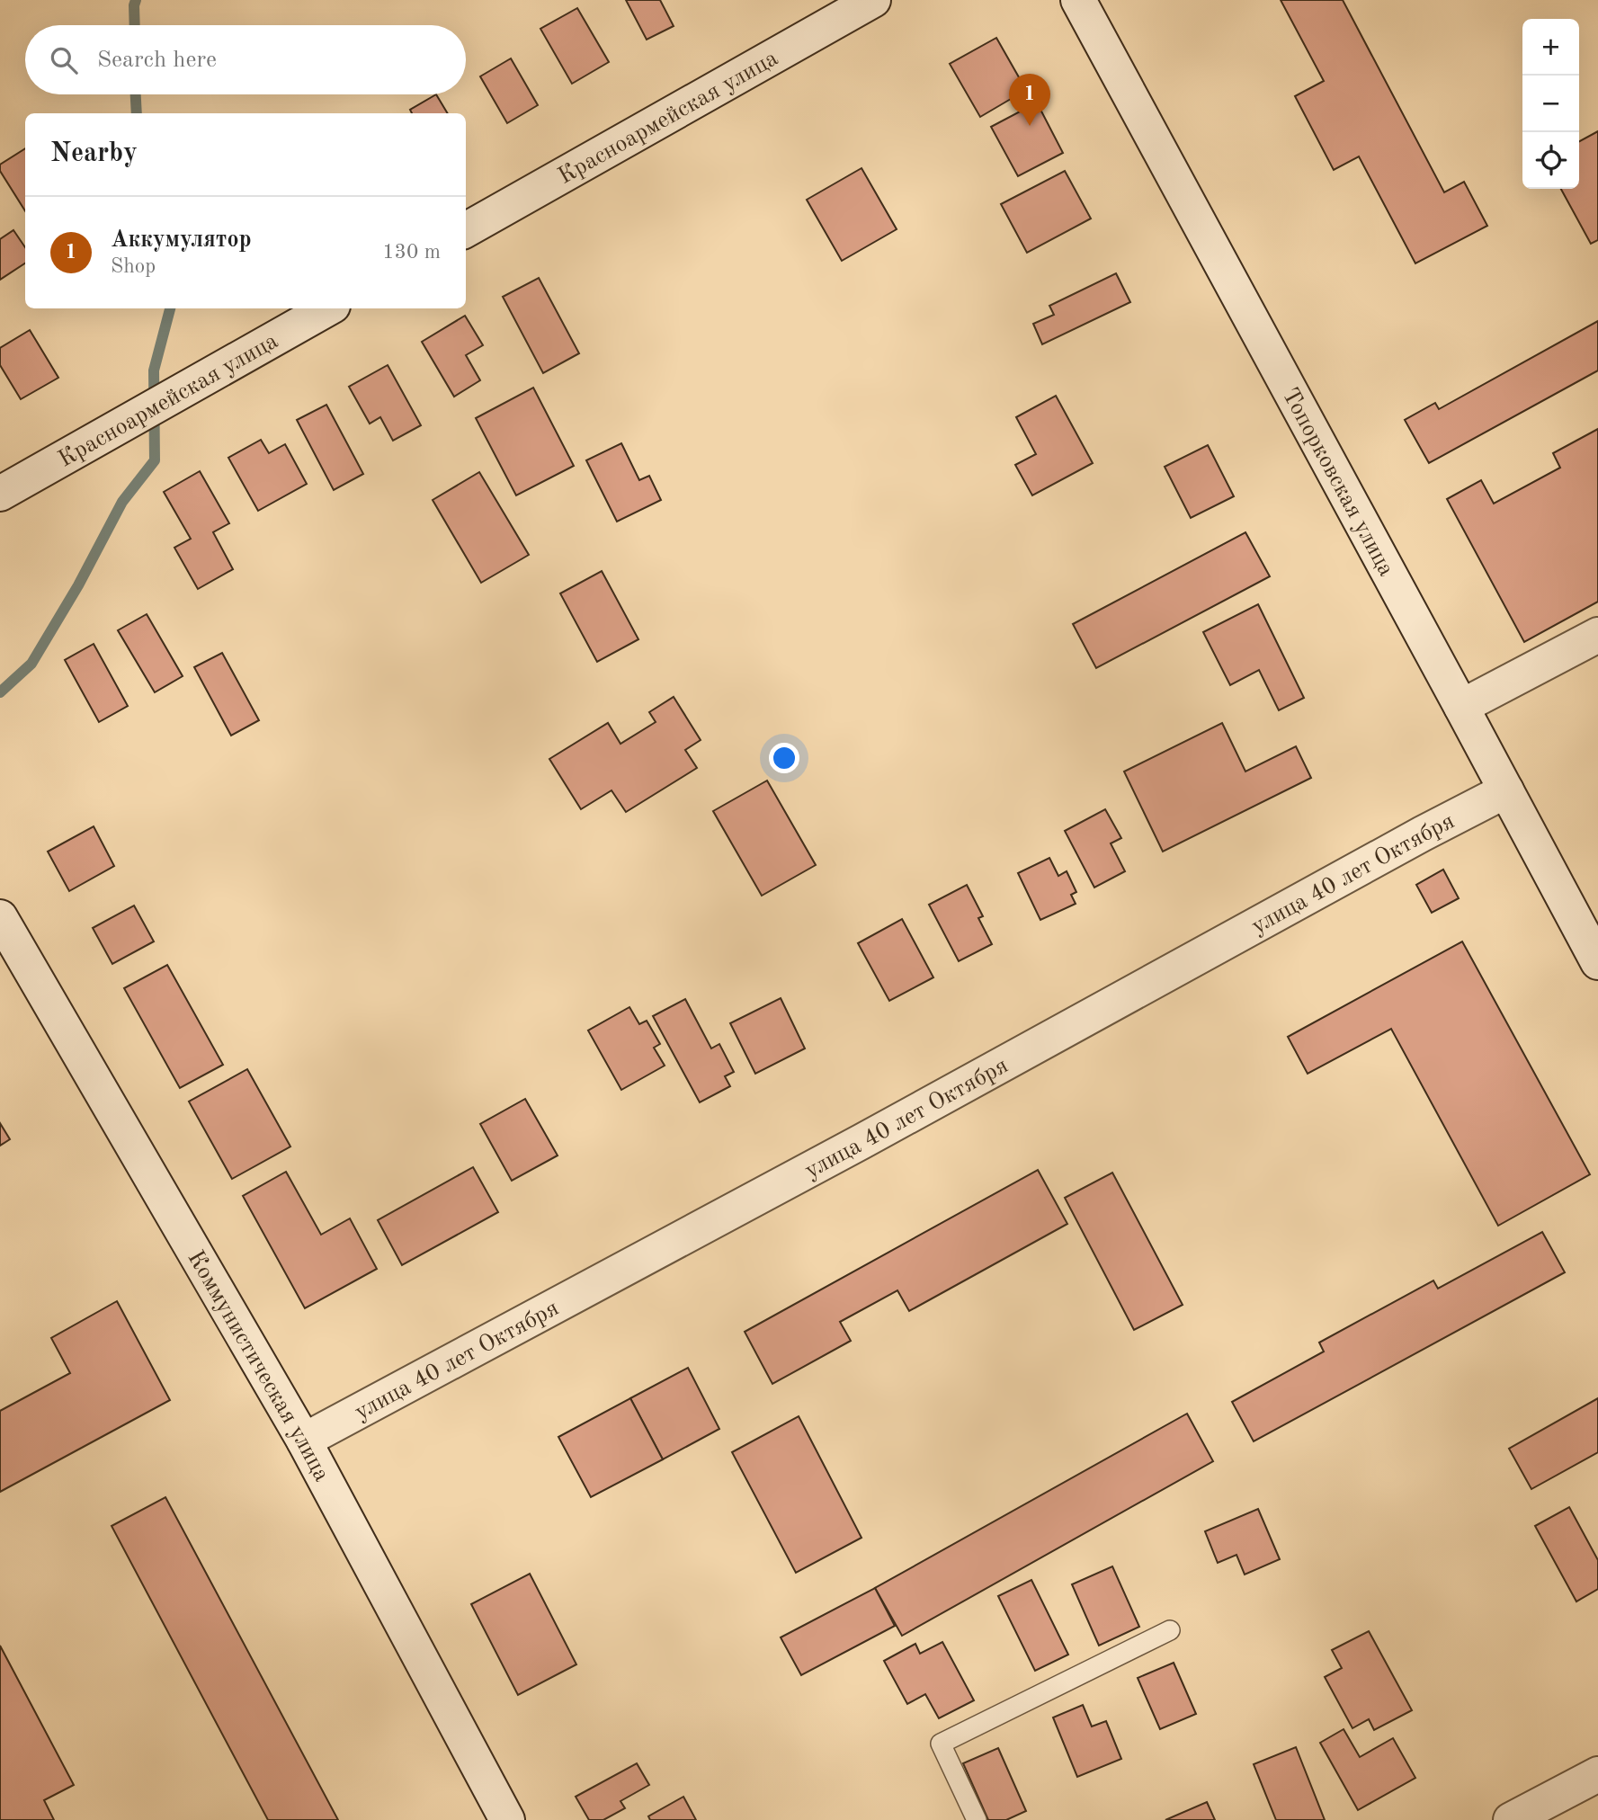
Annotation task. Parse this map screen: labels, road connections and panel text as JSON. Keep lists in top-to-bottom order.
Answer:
{
  "streets": {
    "street": [
      "Красноармейская улица",
      "Топорковская улица",
      "улица 40 лет Октября",
      "Коммунистическая улица"
    ]
  },
  "crossings": [
    ["Топорковская улица", "улица 40 лет Октября"],
    ["улица 40 лет Октября", "Коммунистическая улица"]
  ],
  "page": {
    "map_buttons": ["+", "−"],
    "search": "Search here",
    "pins": "1",
    "heading": "Nearby",
    "list": [
      {
        "mark": "1",
        "name": "Аккумулятор",
        "note": "Shop",
        "value": "130 m"
      }
    ]
  }
}
